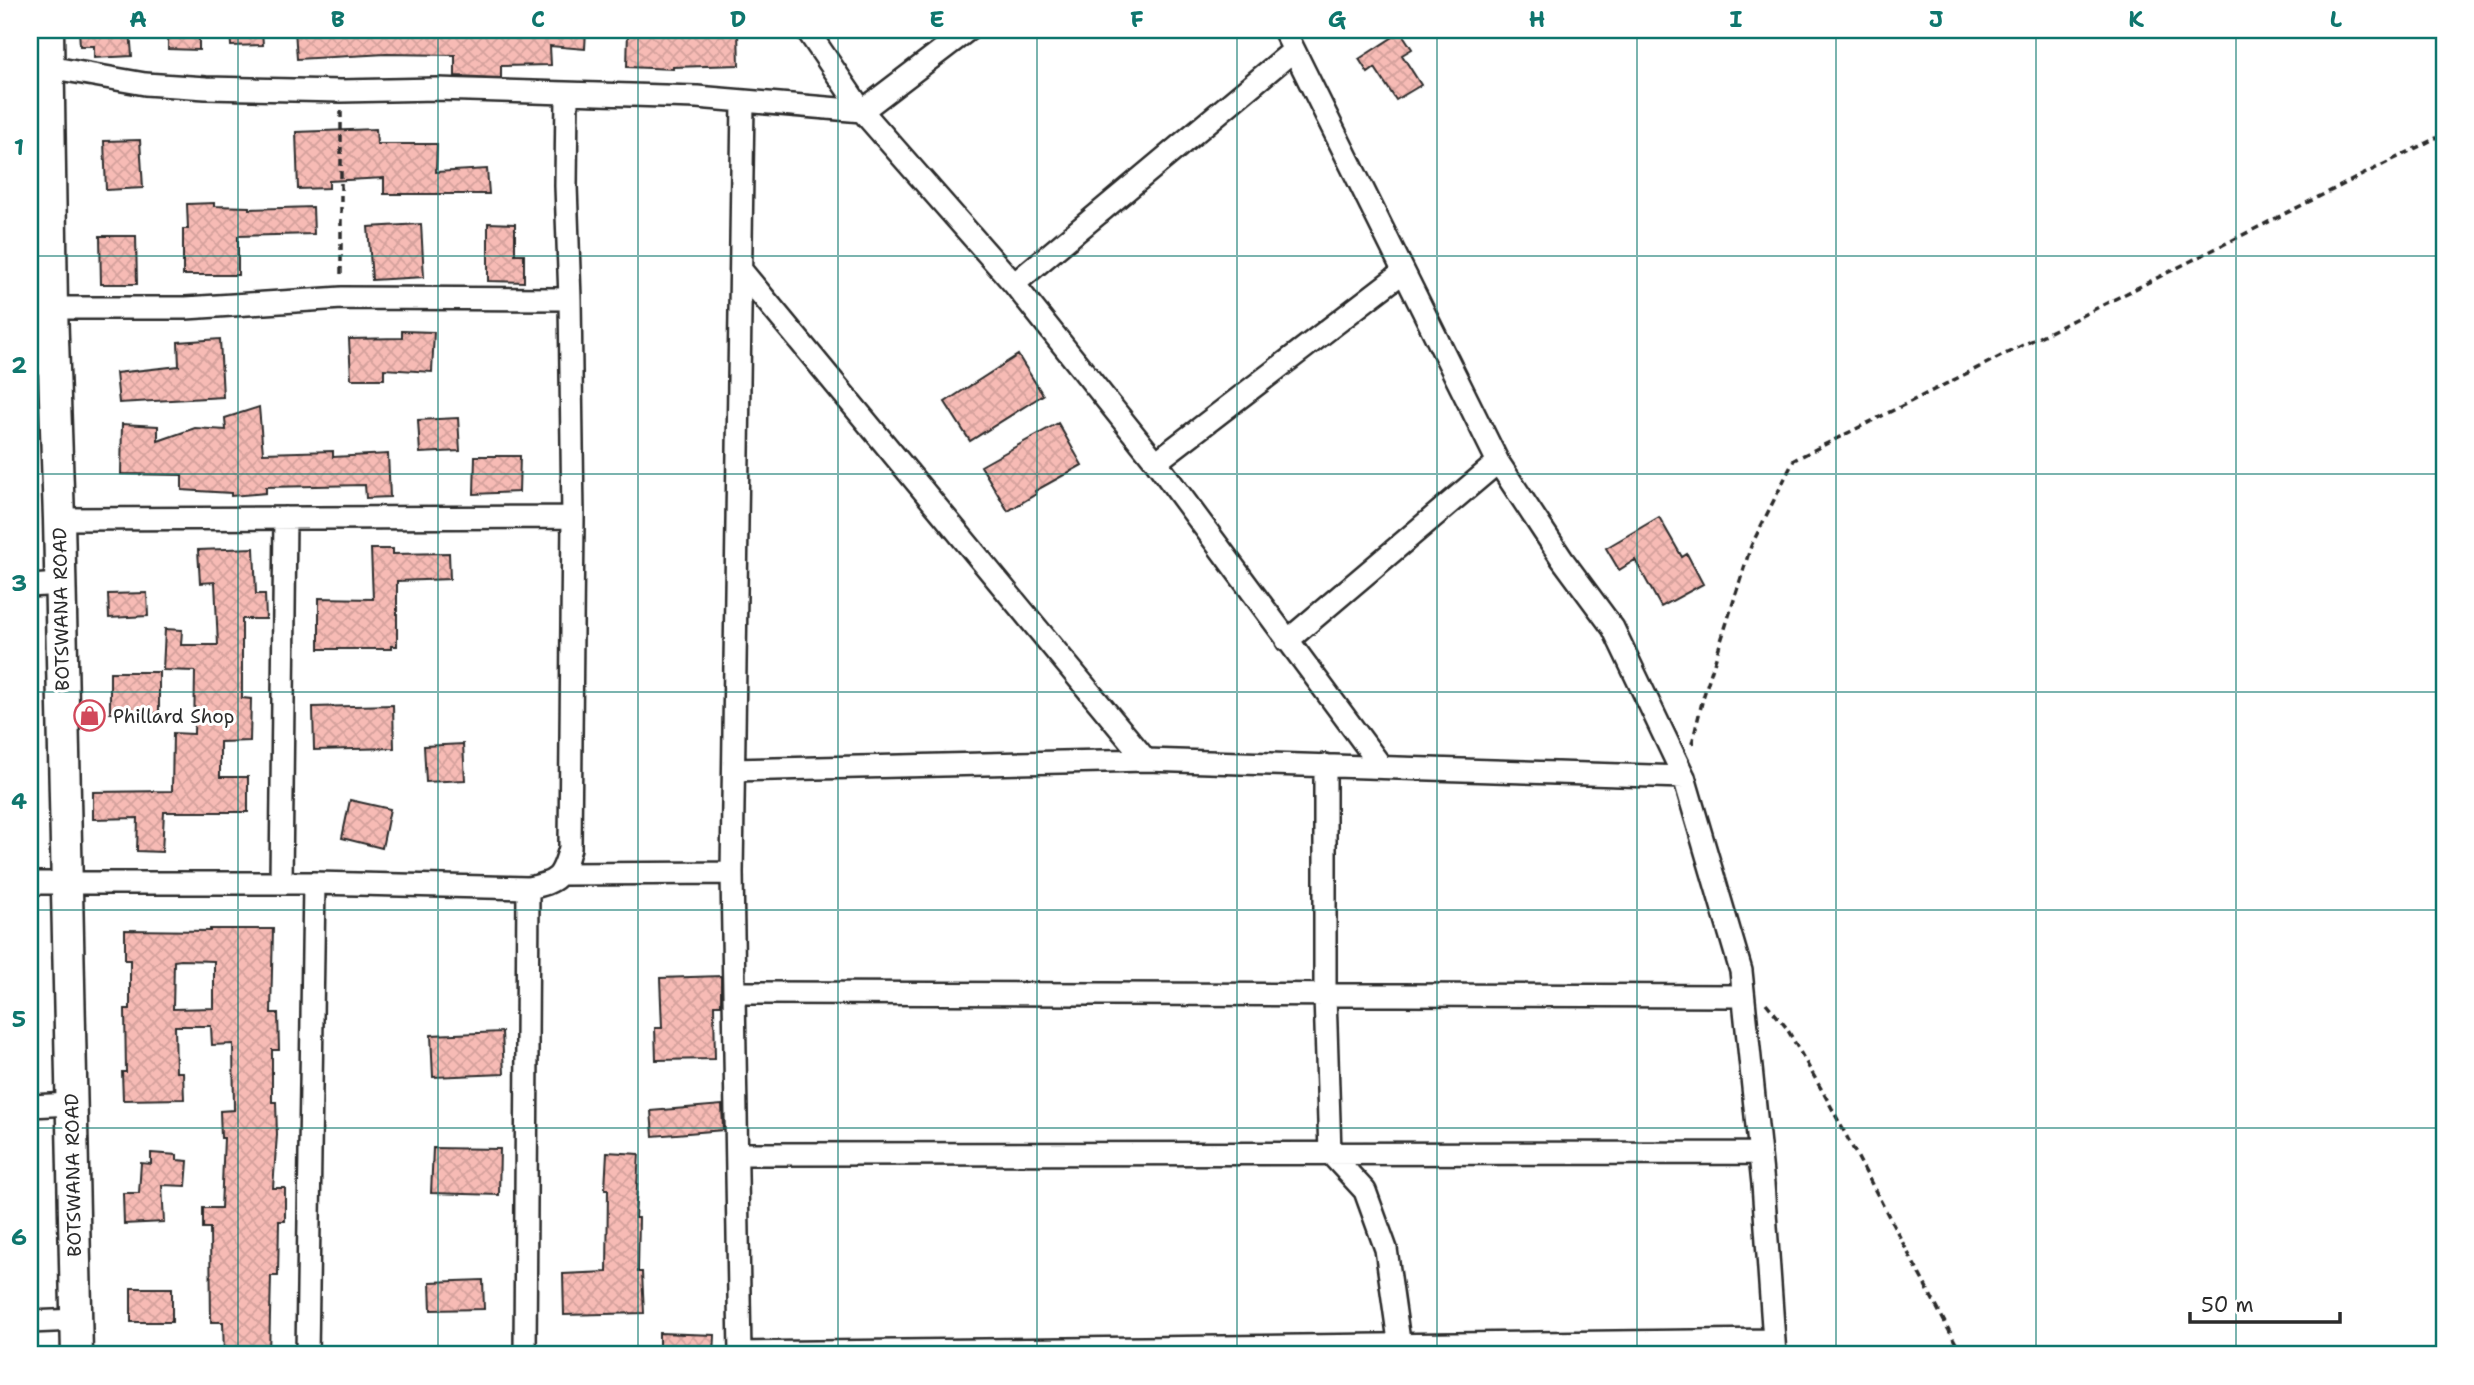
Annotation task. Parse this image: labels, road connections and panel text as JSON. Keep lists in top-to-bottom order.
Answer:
{
  "streets": {
    "street": ["BOTSWANA ROAD"]
  },
  "places": {
    "shop": ["Phillard Shop"]
  },
  "scale_bar": "50 m",
  "grid": {
    "columns": [
      "A",
      "B",
      "C",
      "D",
      "E",
      "F",
      "G",
      "H",
      "I",
      "J",
      "K",
      "L"
    ],
    "rows": [
      "1",
      "2",
      "3",
      "4",
      "5",
      "6"
    ]
  }
}
